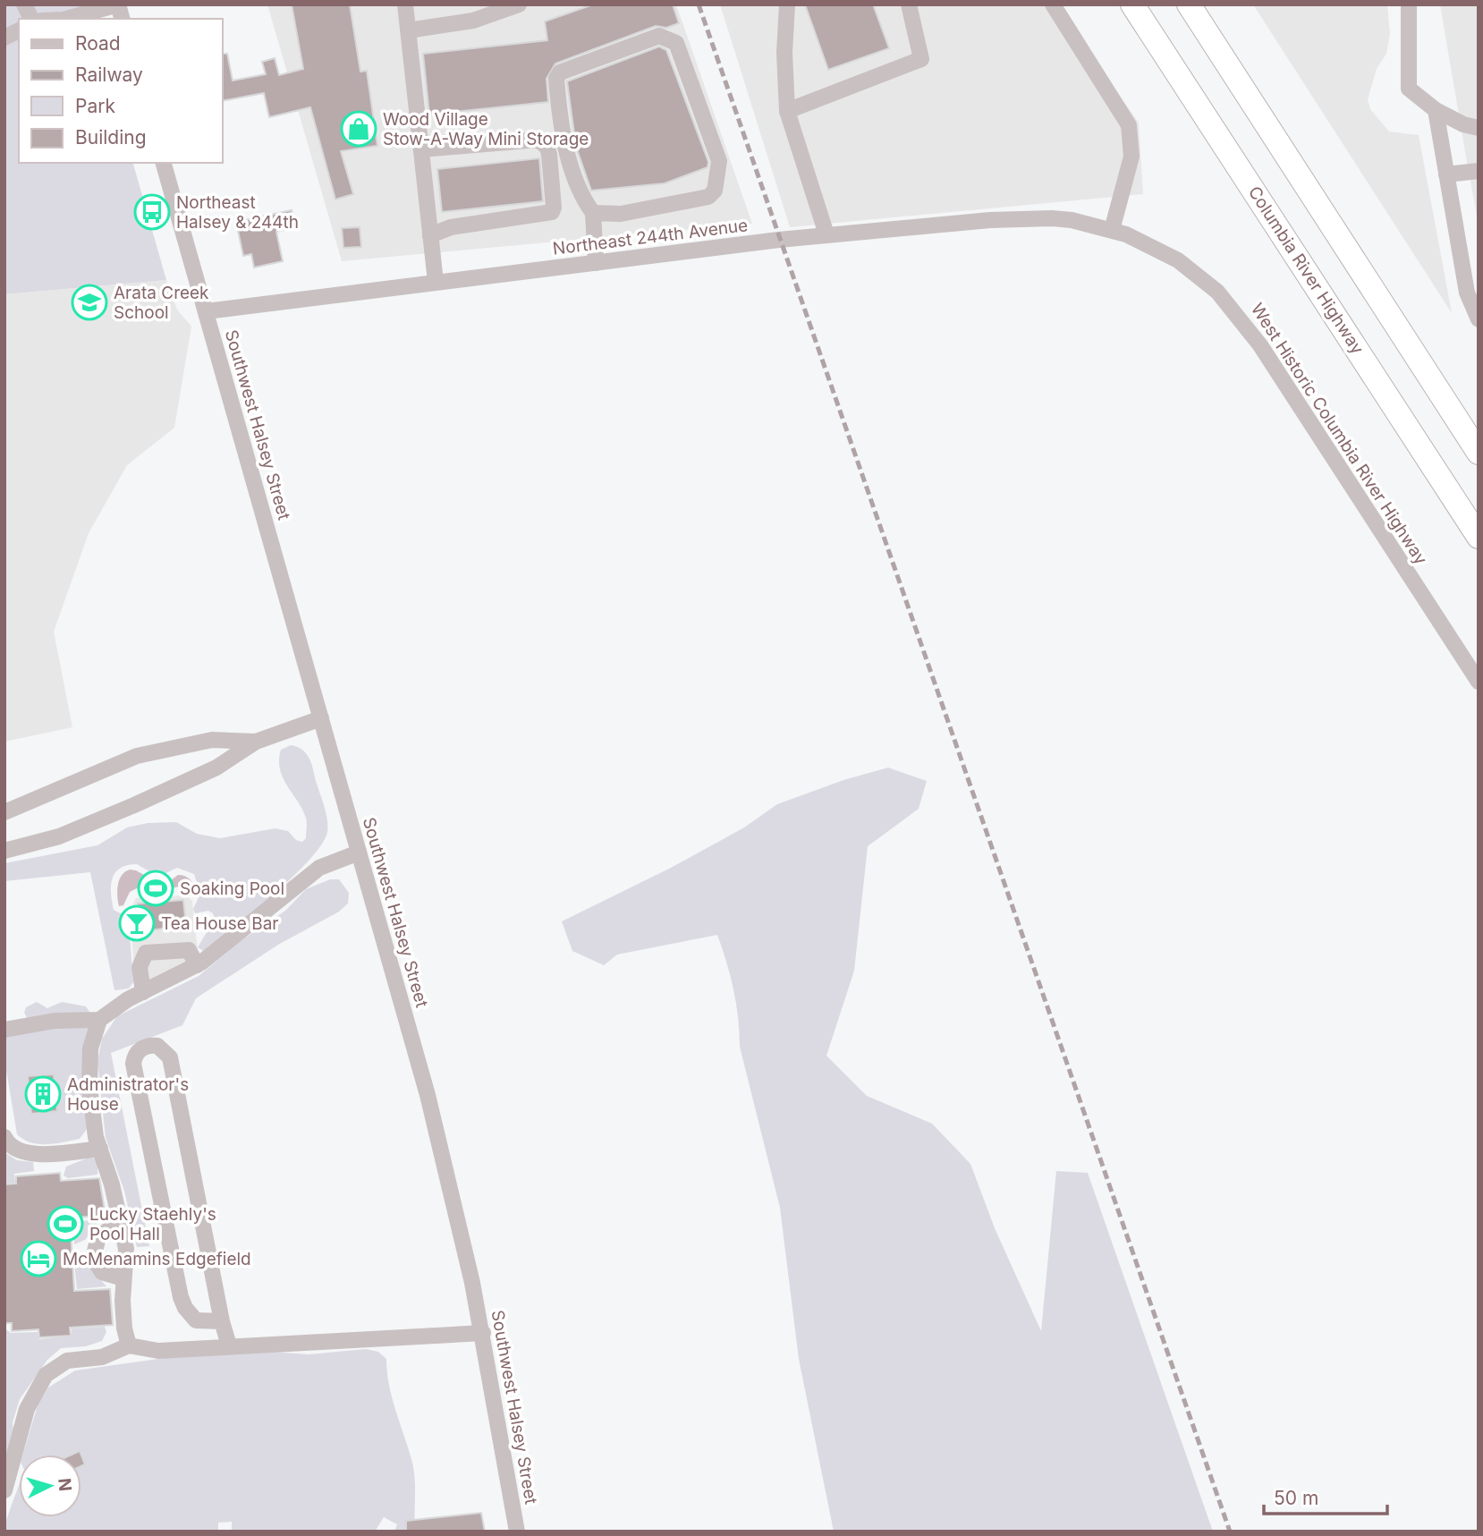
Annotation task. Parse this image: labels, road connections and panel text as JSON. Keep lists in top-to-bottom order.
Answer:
{
  "streets": {
    "highway": ["Columbia River Highway"],
    "street": ["Northeast 244th Avenue", "Southwest Halsey Street", "West Historic Columbia River Highway"]
  },
  "crossings": [
    ["Northeast 244th Avenue", "Southwest Halsey Street"],
    ["Northeast 244th Avenue", "West Historic Columbia River Highway"]
  ],
  "places": {
    "shop": ["Wood Village Stow-A-Way Mini Storage"],
    "bus stop": ["Northeast Halsey & 244th"],
    "school or university": ["Arata Creek School"],
    "sports": ["Soaking Pool", "Lucky Staehly's Pool Hall"],
    "bar": ["Tea House Bar"],
    "building": ["Administrator's House"],
    "hotel": ["McMenamins Edgefield"]
  },
  "legend": [
    "Road",
    "Railway",
    "Park",
    "Building"
  ],
  "scale_bar": "50 m",
  "north": "right"
}
